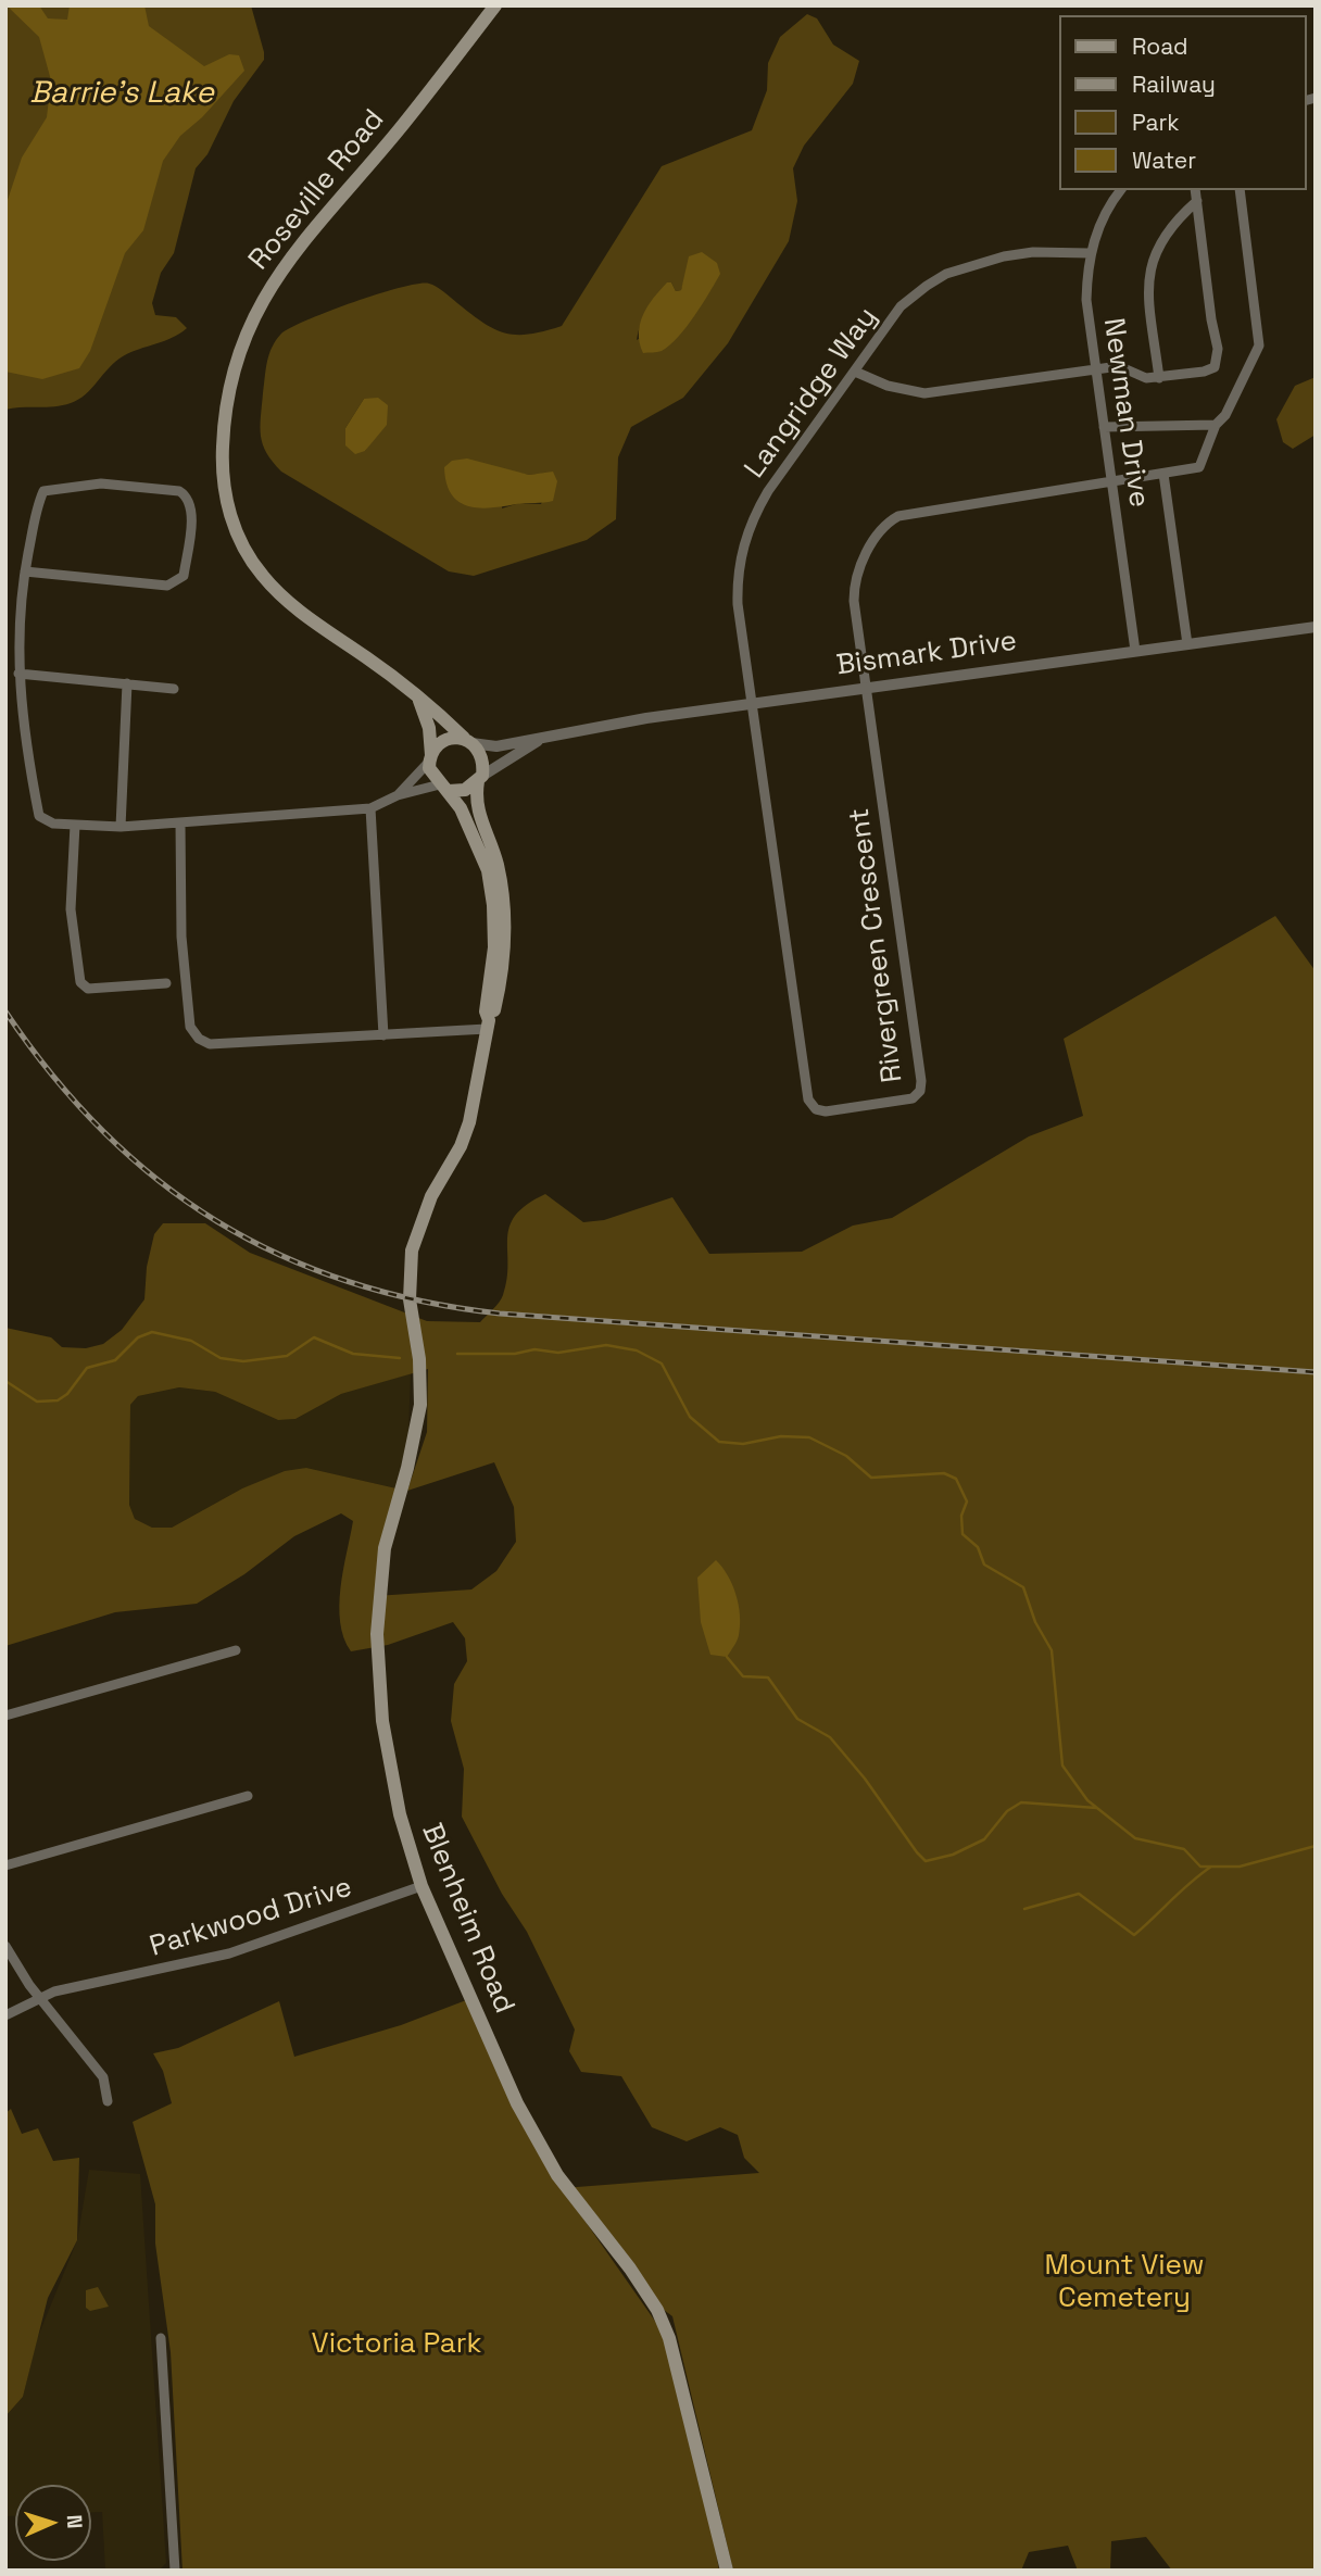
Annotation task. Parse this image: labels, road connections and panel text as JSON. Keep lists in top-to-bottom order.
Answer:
{
  "streets": {
    "main road": ["Roseville Road", "Blenheim Road"],
    "street": [
      "Langridge Way",
      "Newman Drive",
      "Bismark Drive",
      "Rivergreen Crescent",
      "Parkwood Drive"
    ]
  },
  "crossings": [
    ["Langridge Way", "Newman Drive"],
    ["Langridge Way", "Bismark Drive"],
    ["Langridge Way", "Rivergreen Crescent"],
    ["Newman Drive", "Bismark Drive"],
    ["Bismark Drive", "Rivergreen Crescent"],
    ["Bismark Drive", "Blenheim Road"],
    ["Parkwood Drive", "Blenheim Road"]
  ],
  "water": ["Barrie's Lake"],
  "parks": ["Mount View Cemetery", "Victoria Park"],
  "legend": [
    "Road",
    "Railway",
    "Park",
    "Water"
  ],
  "north": "right"
}
